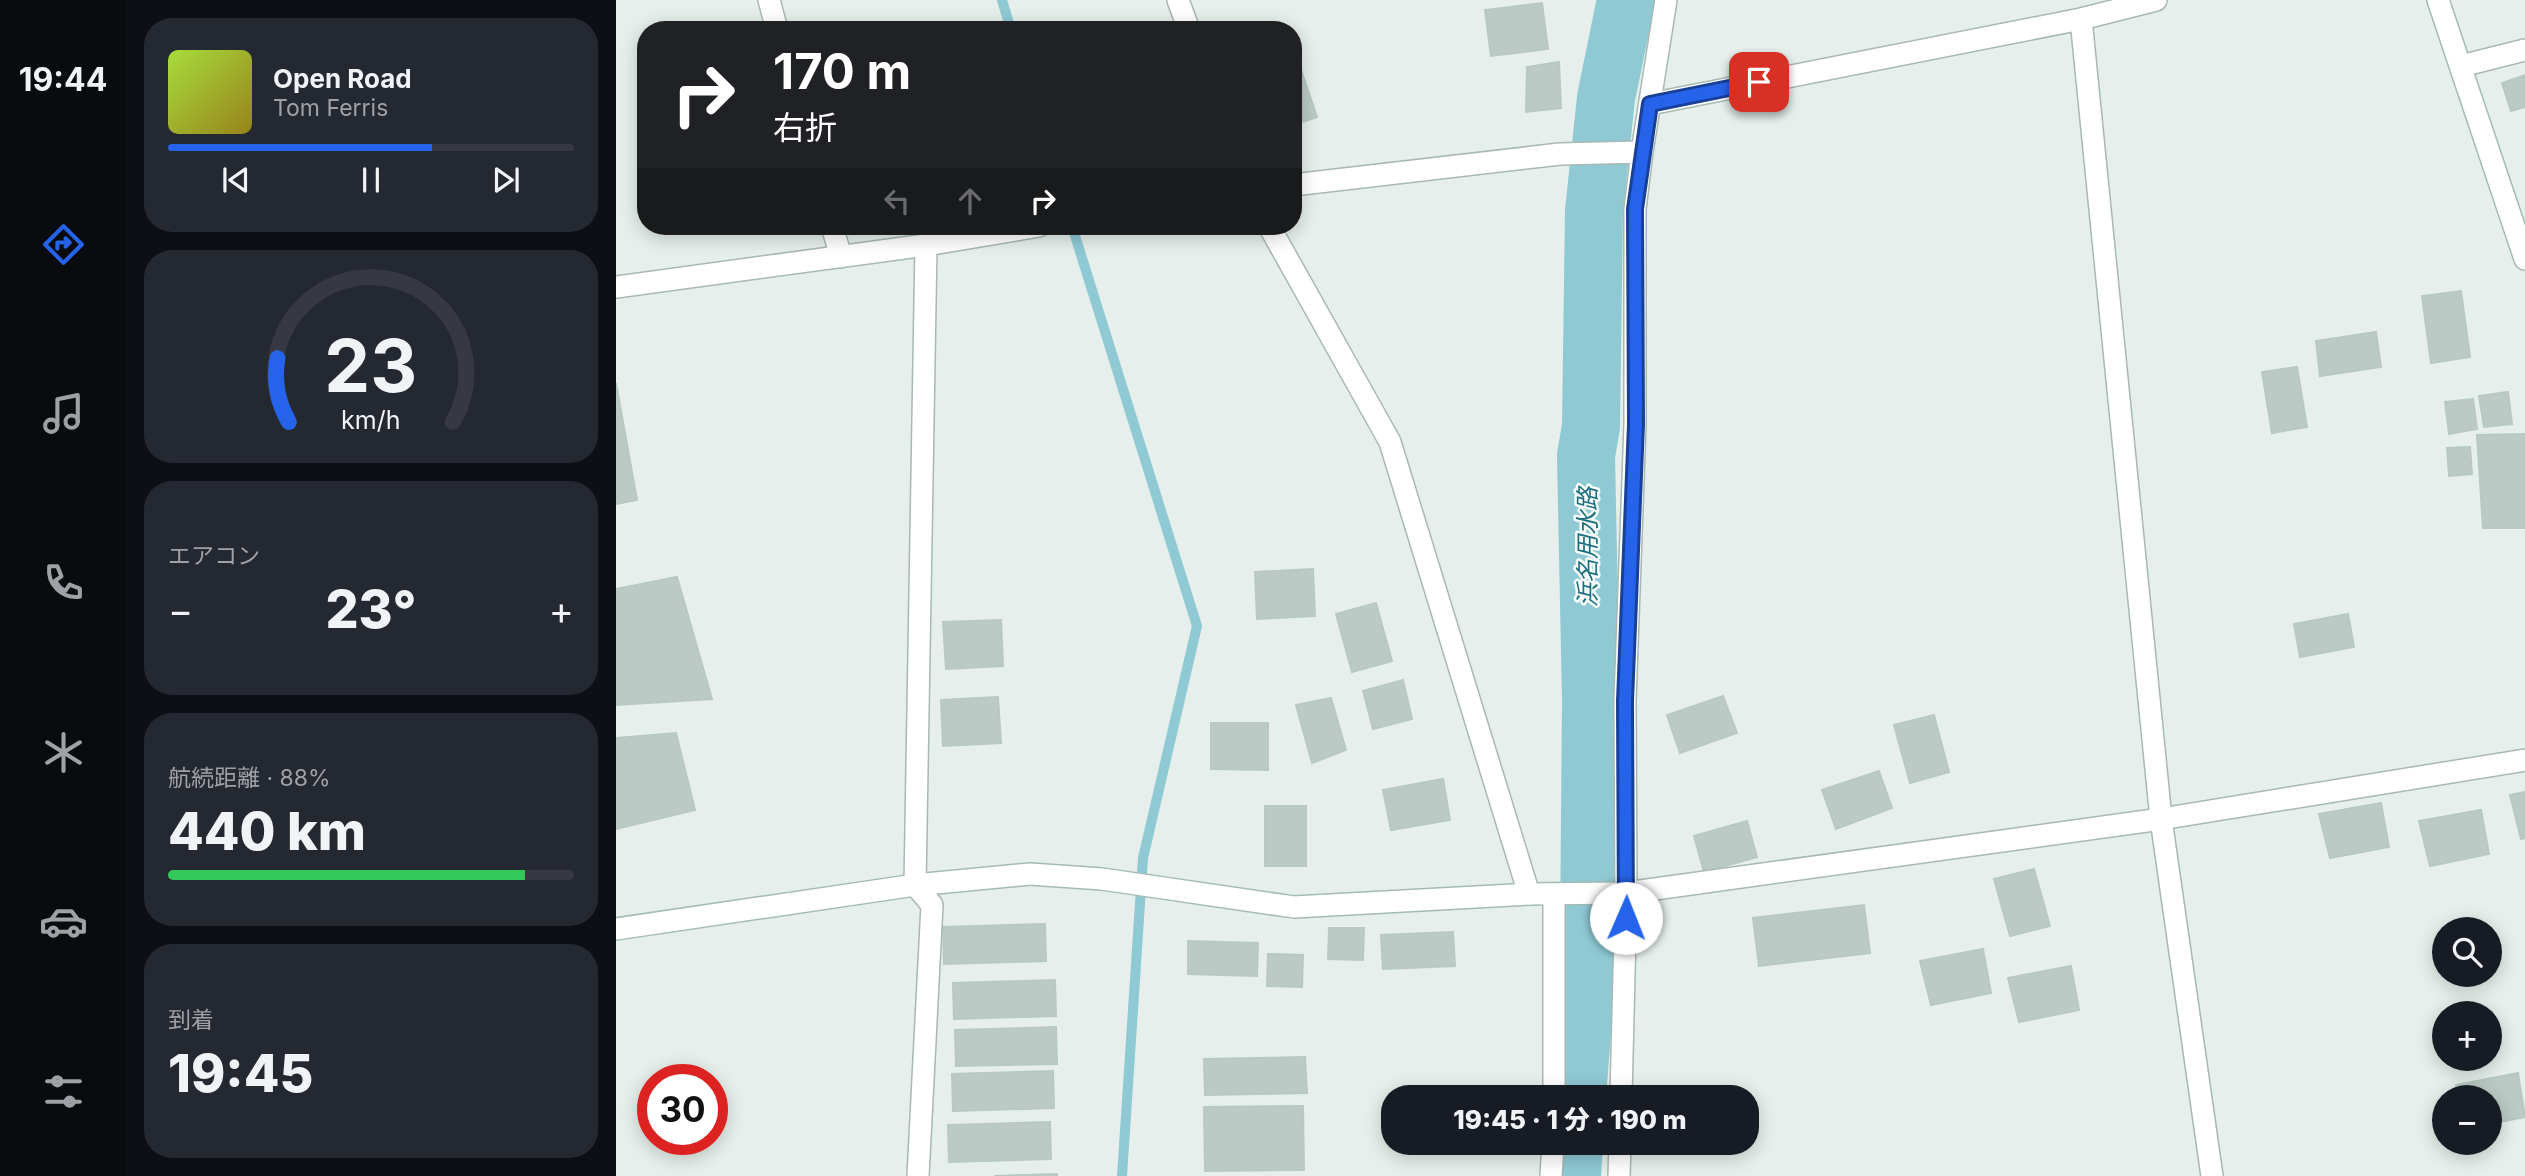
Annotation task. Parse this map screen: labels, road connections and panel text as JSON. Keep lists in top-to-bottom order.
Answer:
{
  "water": ["浜名用水路"],
  "page": {
    "tabs": "19:44",
    "turn": ["170 m", "右折"],
    "song": ["Open Road", "Tom Ferris"],
    "tile": [
      "エアコン",
      ["航続距離 · 88%", "440 km"],
      ["到着", "19:45"]
    ],
    "heat": ["−", "23°", "+"],
    "map_buttons": ["+", "−"],
    "limit": "30",
    "trip": "19:45 · 1 分 · 190 m",
    "gauge": ["23", "km/h"]
  }
}
